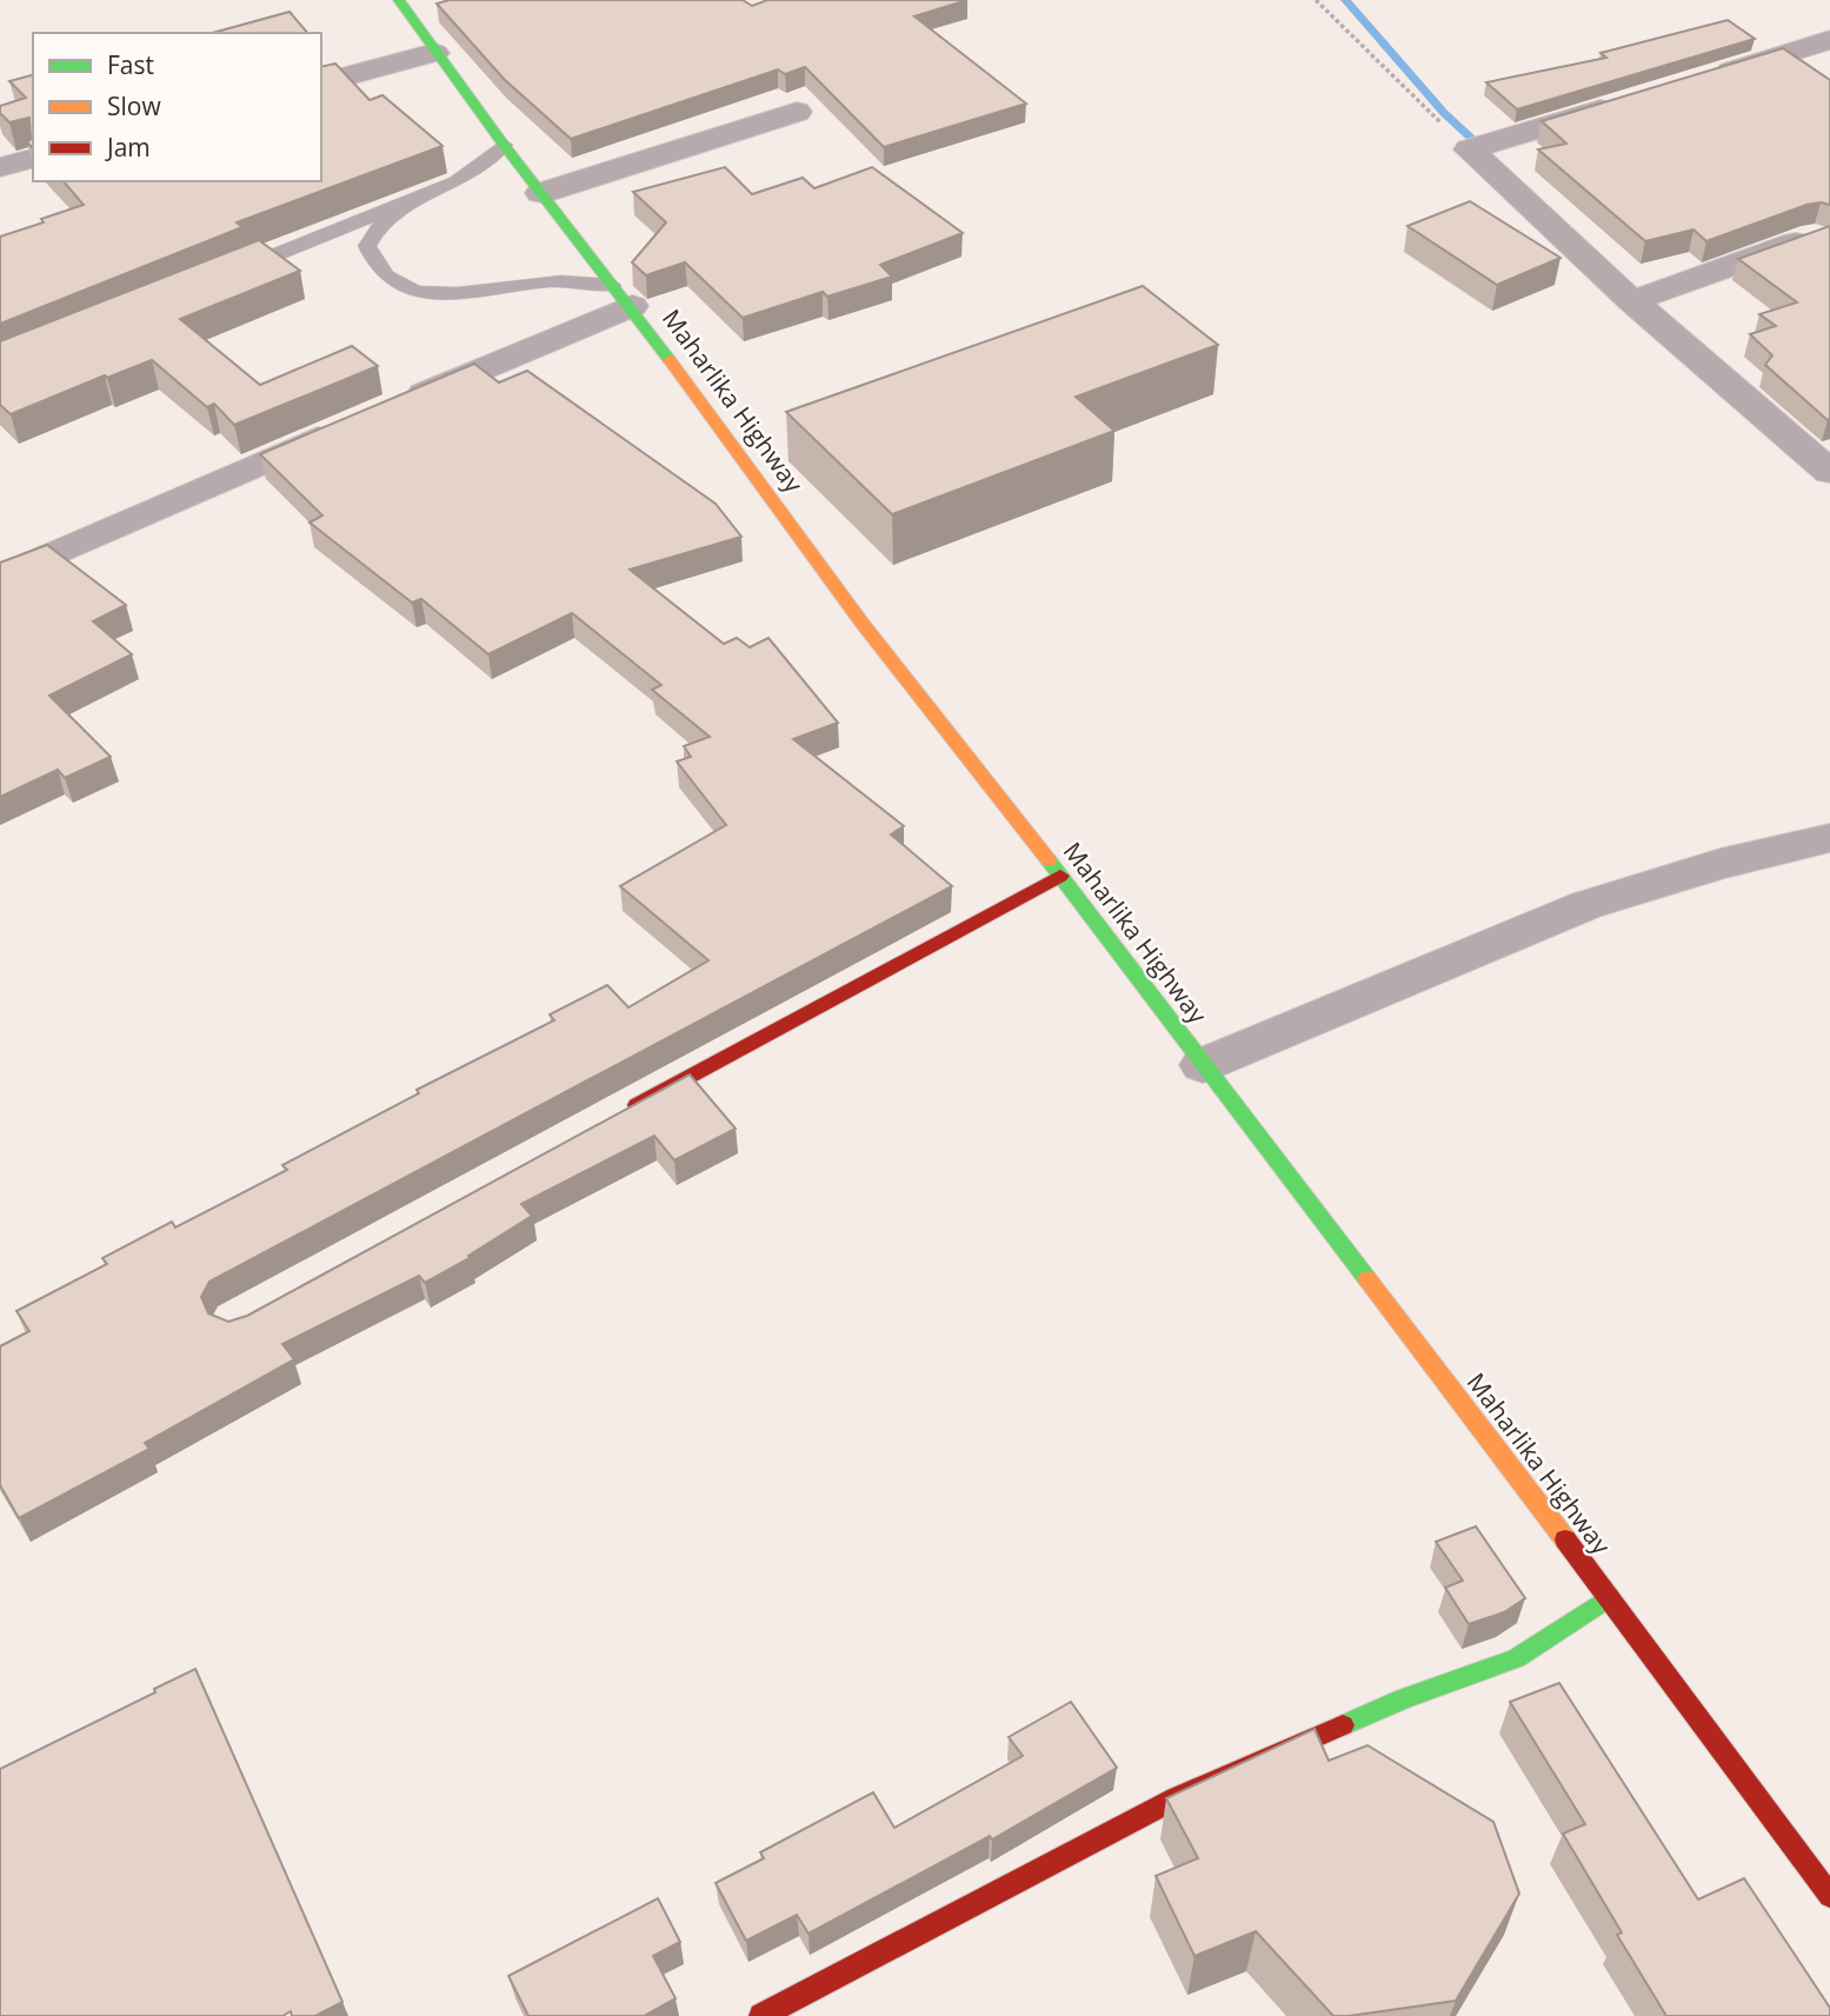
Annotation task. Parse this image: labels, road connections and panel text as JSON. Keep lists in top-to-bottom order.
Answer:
{
  "streets": {
    "main road": ["Maharlika Highway"]
  },
  "legend": ["Fast", "Slow", "Jam"]
}
